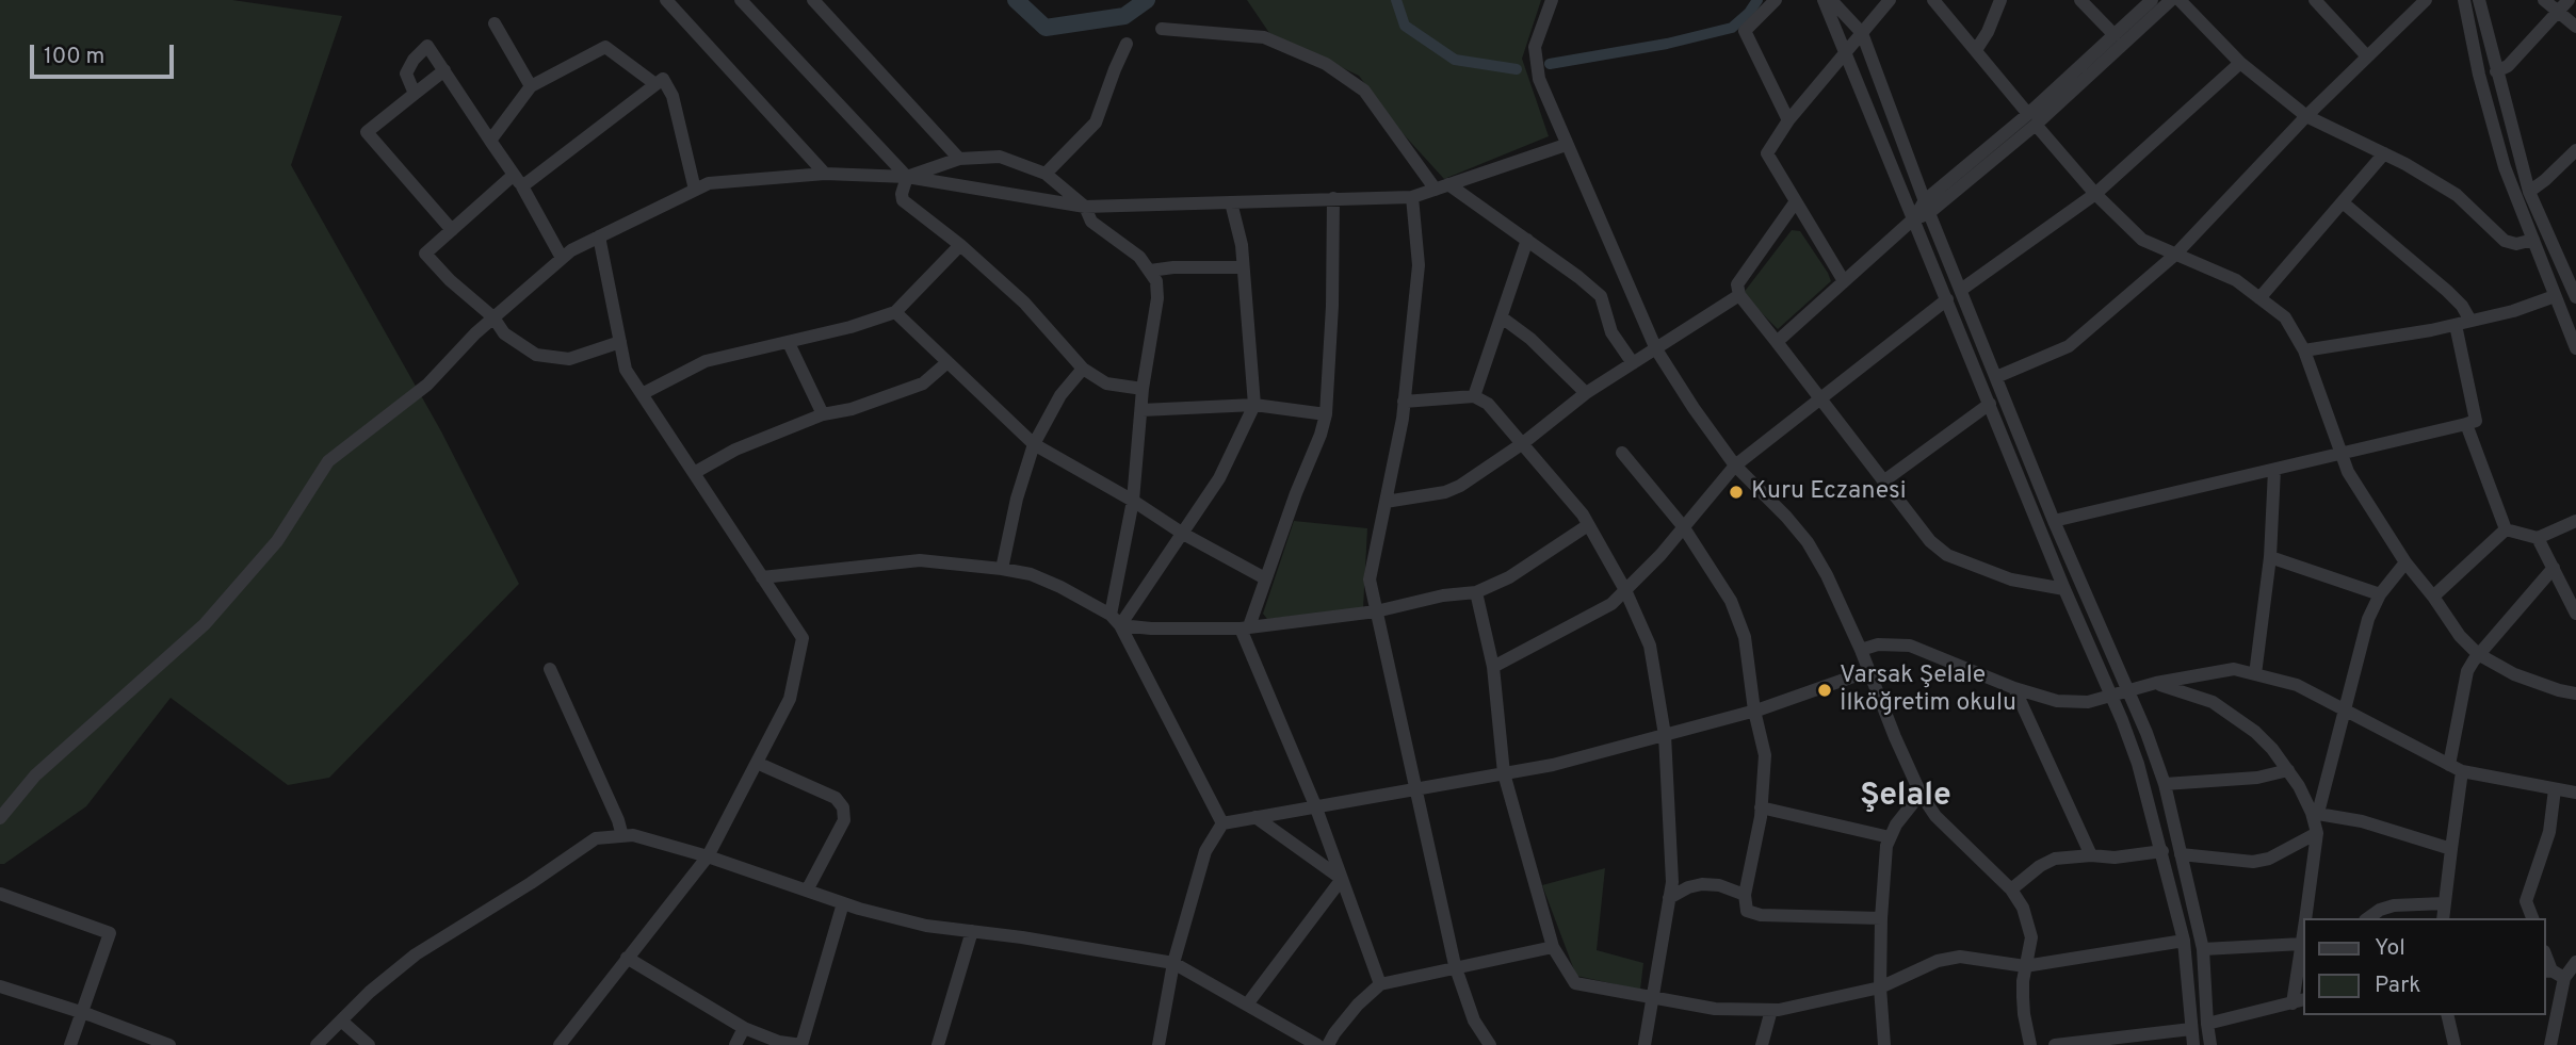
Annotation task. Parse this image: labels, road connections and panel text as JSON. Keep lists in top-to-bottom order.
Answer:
{
  "districts": ["Şelale"],
  "places": ["Kuru Eczanesi", "Varsak Şelale İlköğretim okulu"],
  "legend": ["Yol", "Park"],
  "scale_bar": "100 m"
}
